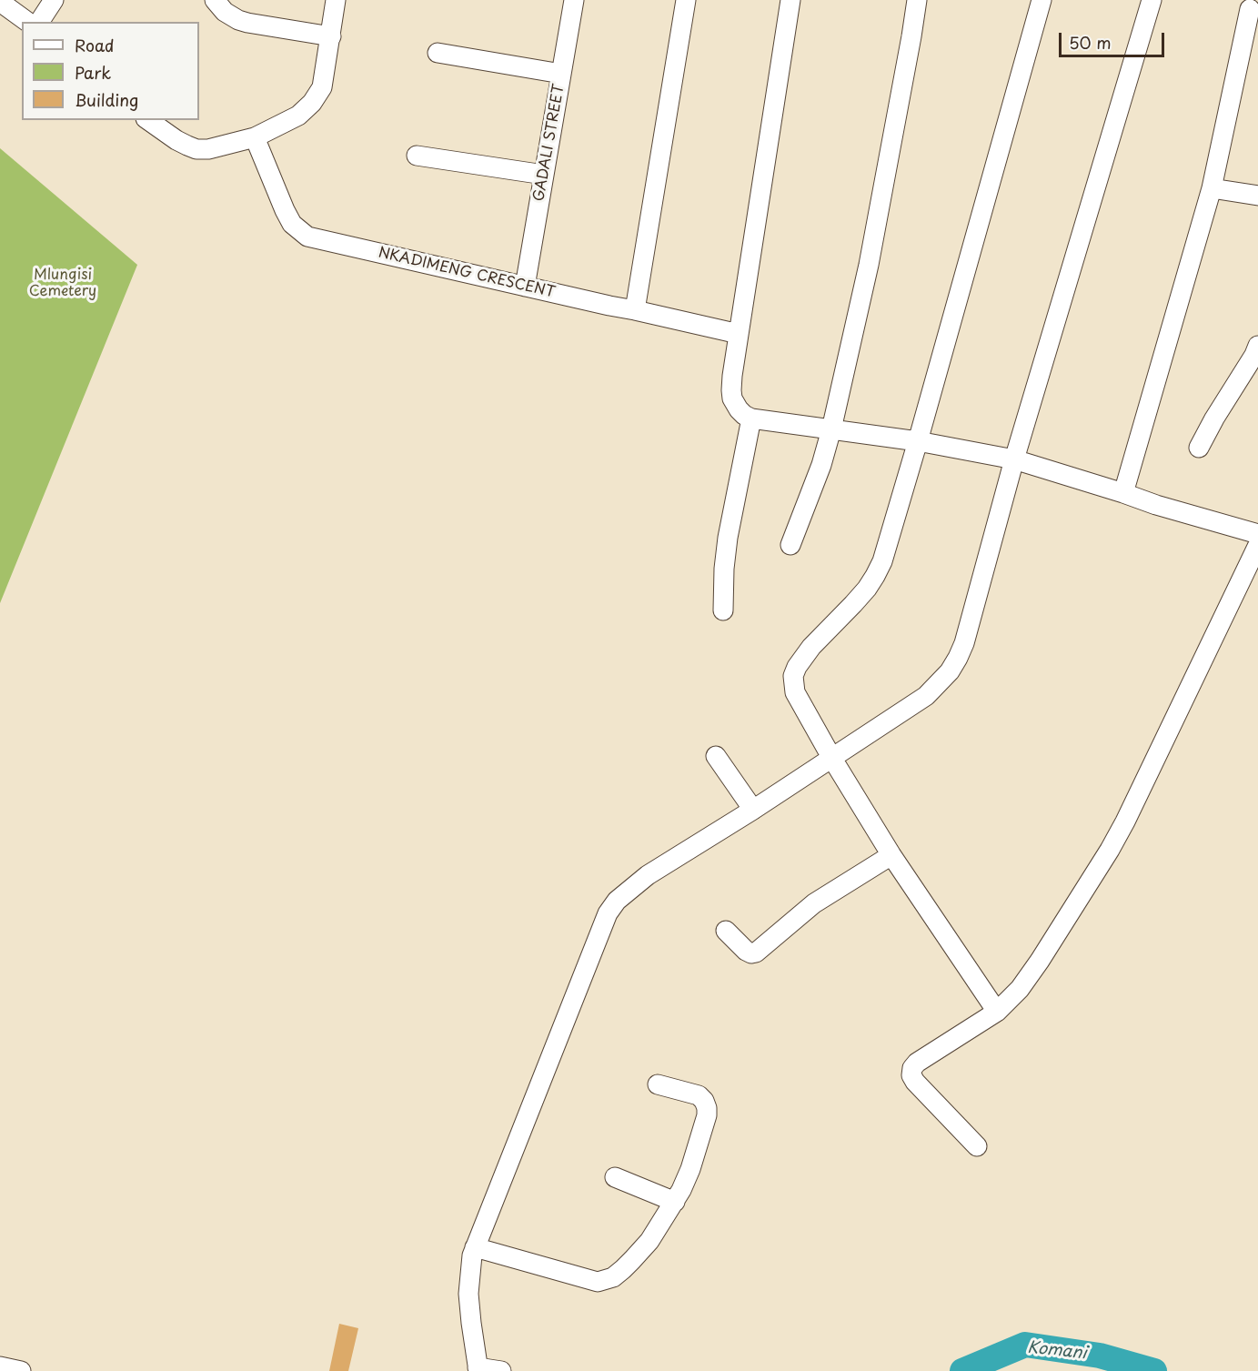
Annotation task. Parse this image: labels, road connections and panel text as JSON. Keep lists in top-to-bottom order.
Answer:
{
  "streets": {
    "street": ["GADALI STREET", "NKADIMENG CRESCENT"]
  },
  "crossings": [
    ["GADALI STREET", "NKADIMENG CRESCENT"]
  ],
  "water": ["Komani"],
  "parks": ["Mlungisi Cemetery"],
  "legend": ["Road", "Park", "Building"],
  "scale_bar": "50 m"
}
